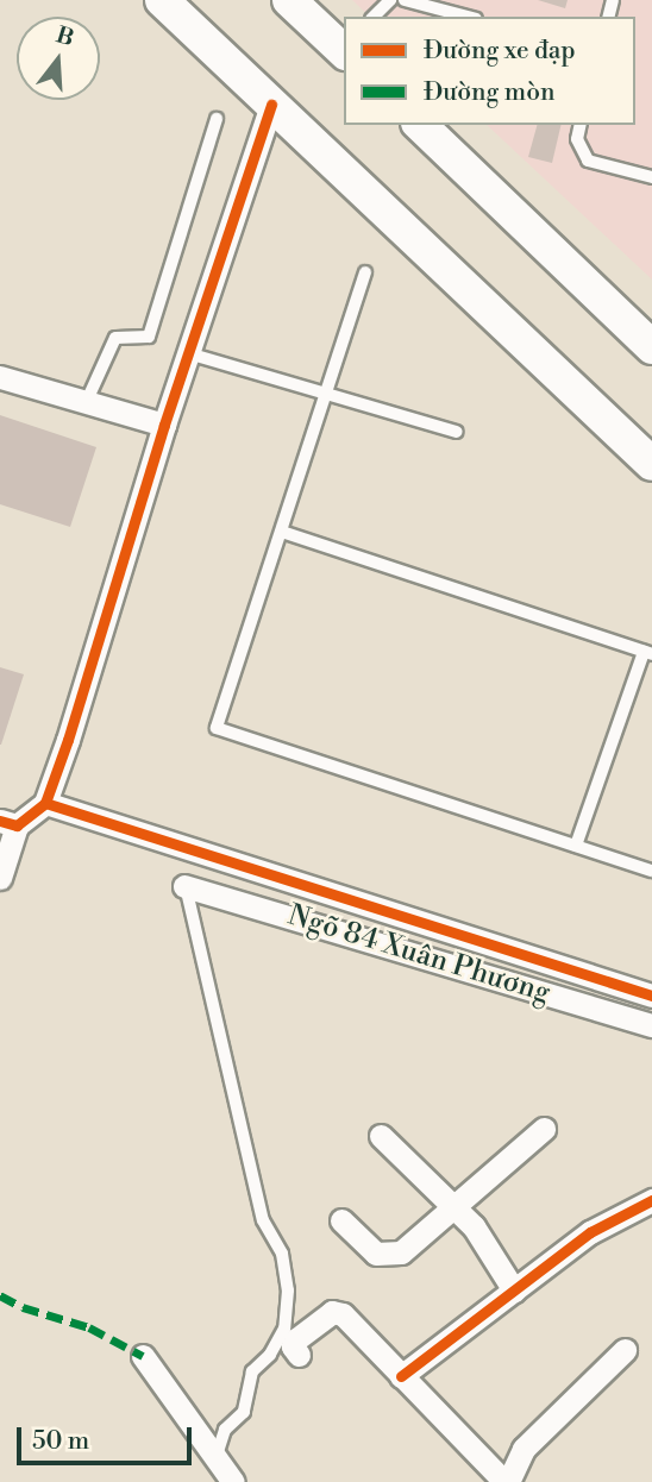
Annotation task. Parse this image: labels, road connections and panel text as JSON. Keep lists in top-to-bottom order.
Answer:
{
  "streets": {
    "street": ["Ngõ 84 Xuân Phương"]
  },
  "legend": ["Đường xe đạp", "Đường mòn"],
  "scale_bar": "50 m",
  "north": "top"
}
